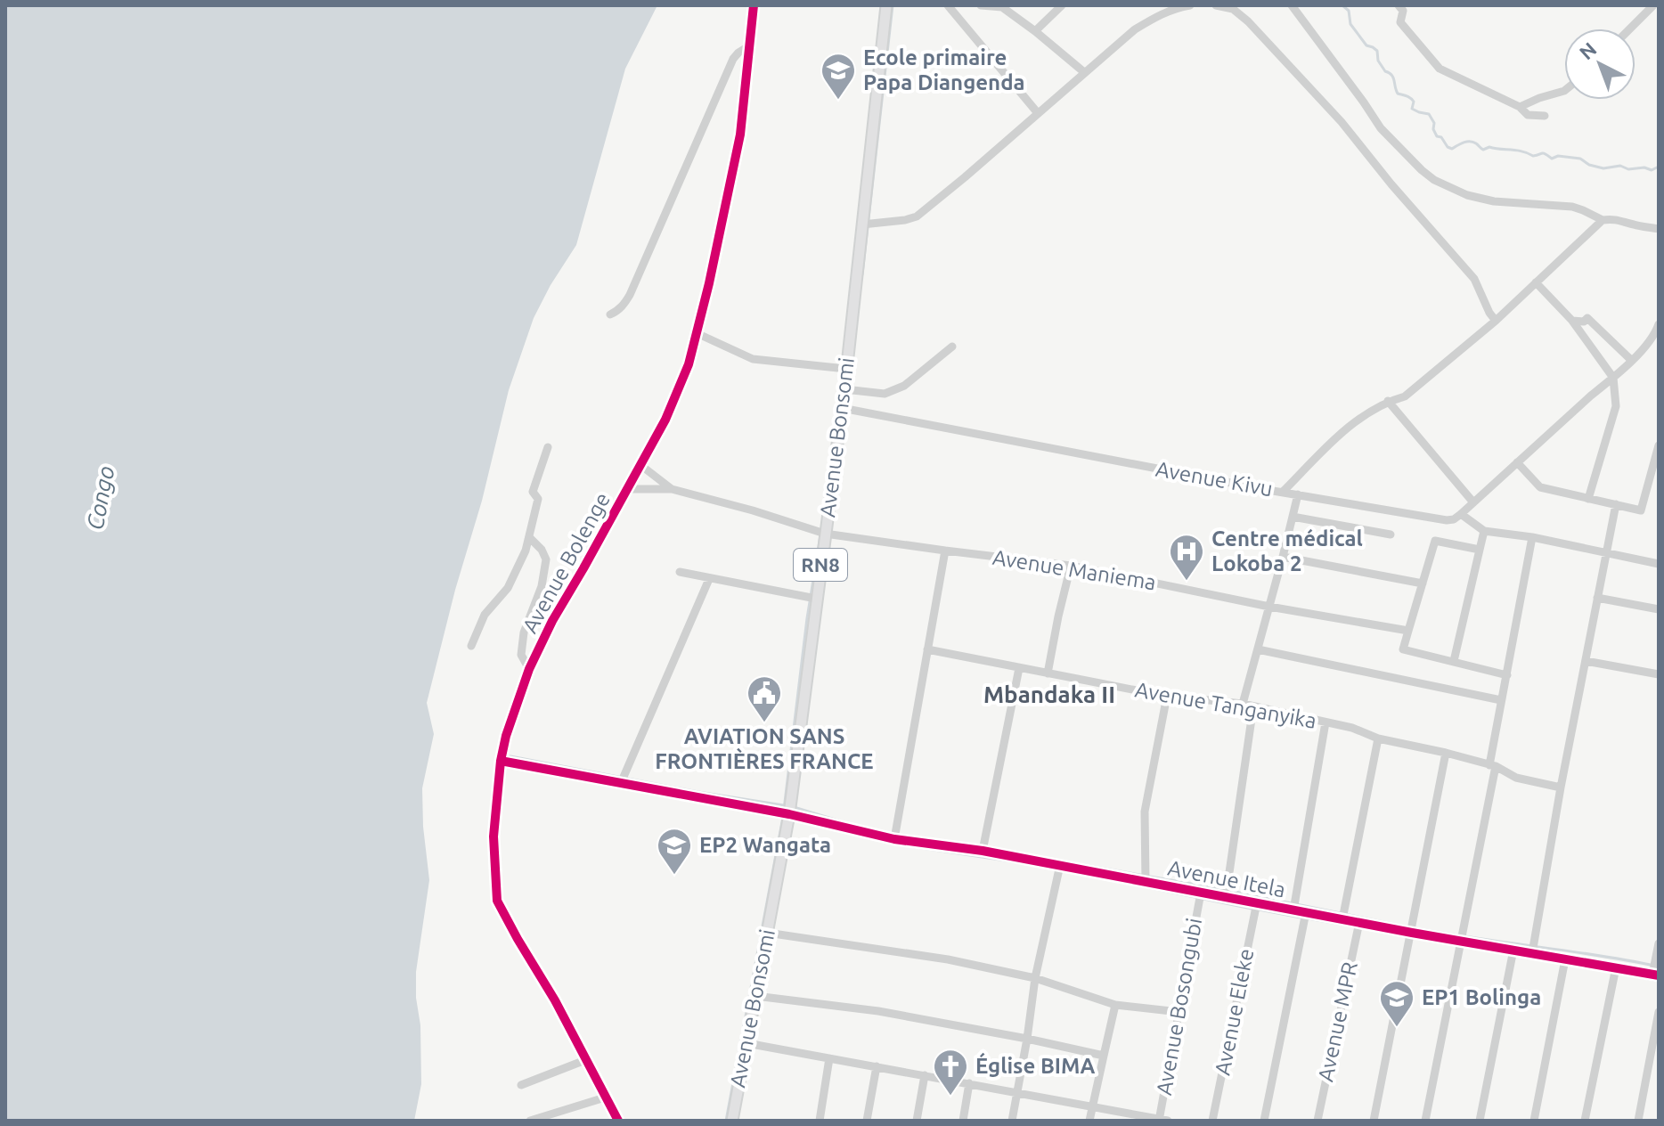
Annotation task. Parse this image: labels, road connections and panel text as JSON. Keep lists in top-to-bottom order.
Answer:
{
  "streets": {
    "main road": ["Avenue Bonsomi", "RN8"],
    "street": [
      "Avenue Kivu",
      "Avenue Bolenge",
      "Avenue Maniema",
      "Avenue Tanganyika",
      "Avenue Itela",
      "Avenue Bosongubi",
      "Avenue Eleke",
      "Avenue MPR"
    ]
  },
  "crossings": [
    ["Avenue Bonsomi", "Avenue Kivu"],
    ["Avenue Bonsomi", "Avenue Maniema"],
    ["Avenue Bonsomi", "Avenue Itela"],
    ["Avenue Bolenge", "Avenue Itela"],
    ["Avenue Itela", "Avenue Bosongubi"],
    ["Avenue Itela", "Avenue Eleke"],
    ["Avenue Itela", "Avenue MPR"]
  ],
  "districts": ["Mbandaka II"],
  "water": ["Congo"],
  "places": {
    "school or university": ["Ecole primaire Papa Diangenda", "EP2 Wangata", "EP1 Bolinga"],
    "hospital": ["Centre médical Lokoba 2"],
    "public building": ["AVIATION SANS FRONTIÈRES FRANCE"],
    "church": ["Église BIMA"]
  },
  "north": "top left"
}
